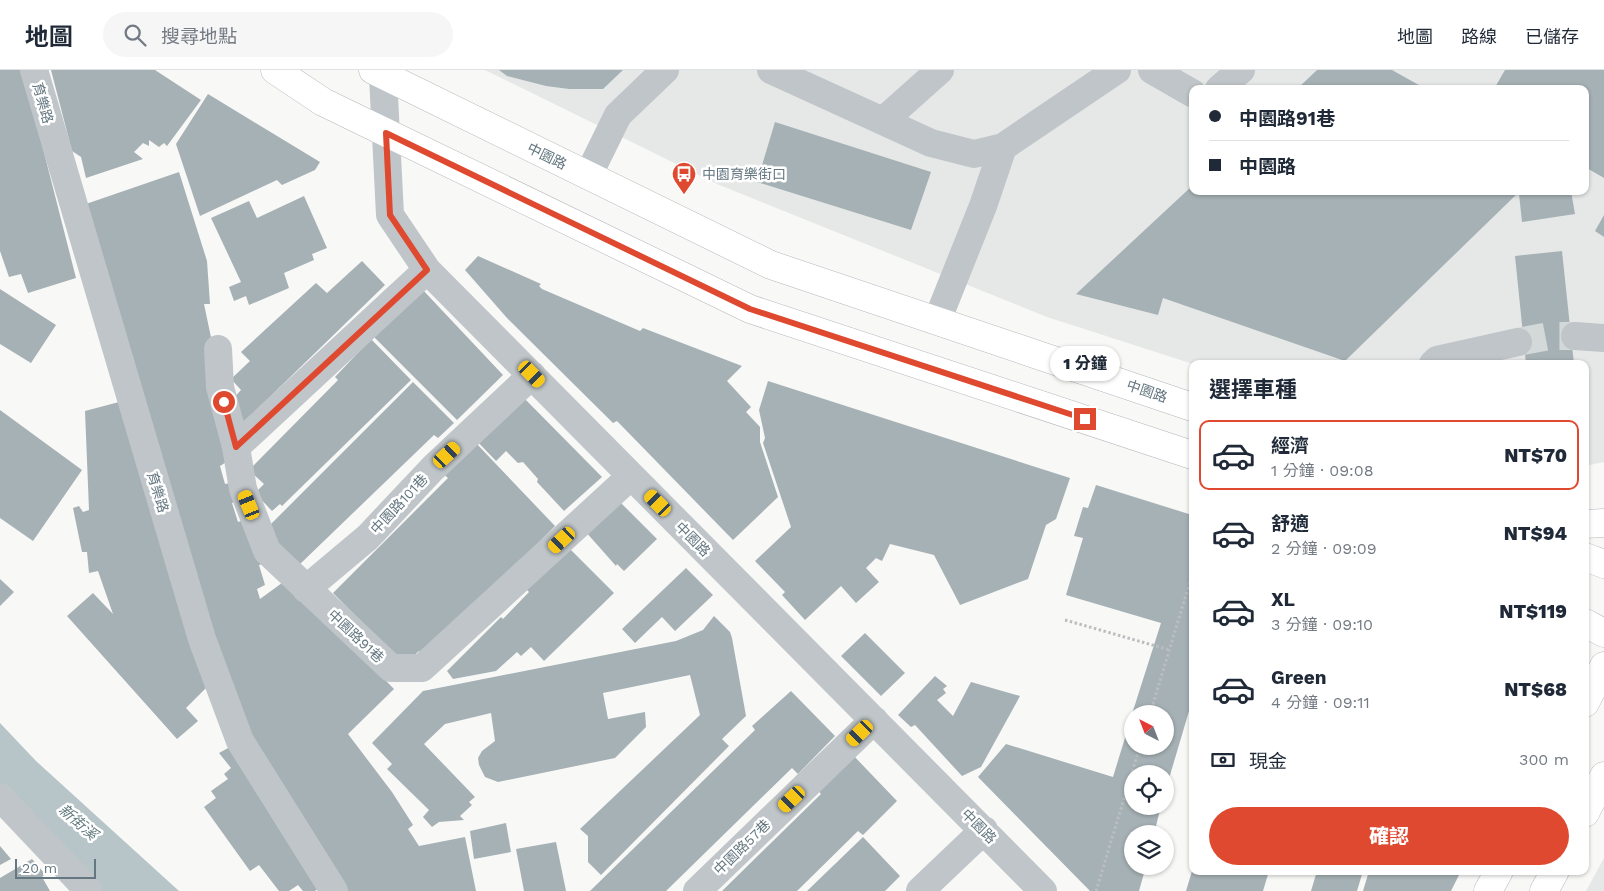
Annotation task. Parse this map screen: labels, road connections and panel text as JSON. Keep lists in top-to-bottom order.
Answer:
{
  "streets": {
    "main road": ["中園路"],
    "street": [
      "育樂路",
      "中園路101巷",
      "中園路91巷",
      "中園路57巷"
    ]
  },
  "crossings": [
    ["中園路", "中園路101巷"],
    ["中園路", "中園路91巷"],
    ["中園路", "中園路57巷"],
    ["中園路101巷", "中園路91巷"]
  ],
  "water": ["新街溪"],
  "places": {
    "bus stop": ["中園育樂街口"]
  },
  "scale_bar": "20 m",
  "north": "top left",
  "page": {
    "header": "地圖",
    "search": "搜尋地點",
    "nav": ["地圖", "路線", "已儲存"],
    "banner": ["中園路91巷", "中園路"],
    "bubble": "1 分鐘",
    "heading": "選擇車種",
    "list": [
      {
        "name": "經濟",
        "note": "1 分鐘 · 09:08",
        "value": "NT$70"
      },
      {
        "name": "舒適",
        "note": "2 分鐘 · 09:09",
        "value": "NT$94"
      },
      {
        "name": "XL",
        "note": "3 分鐘 · 09:10",
        "value": "NT$119"
      },
      {
        "name": "Green",
        "note": "4 分鐘 · 09:11",
        "value": "NT$68"
      }
    ],
    "pay": ["現金", "300 m"],
    "buttons": "確認",
    "scale": "20 m"
  }
}
